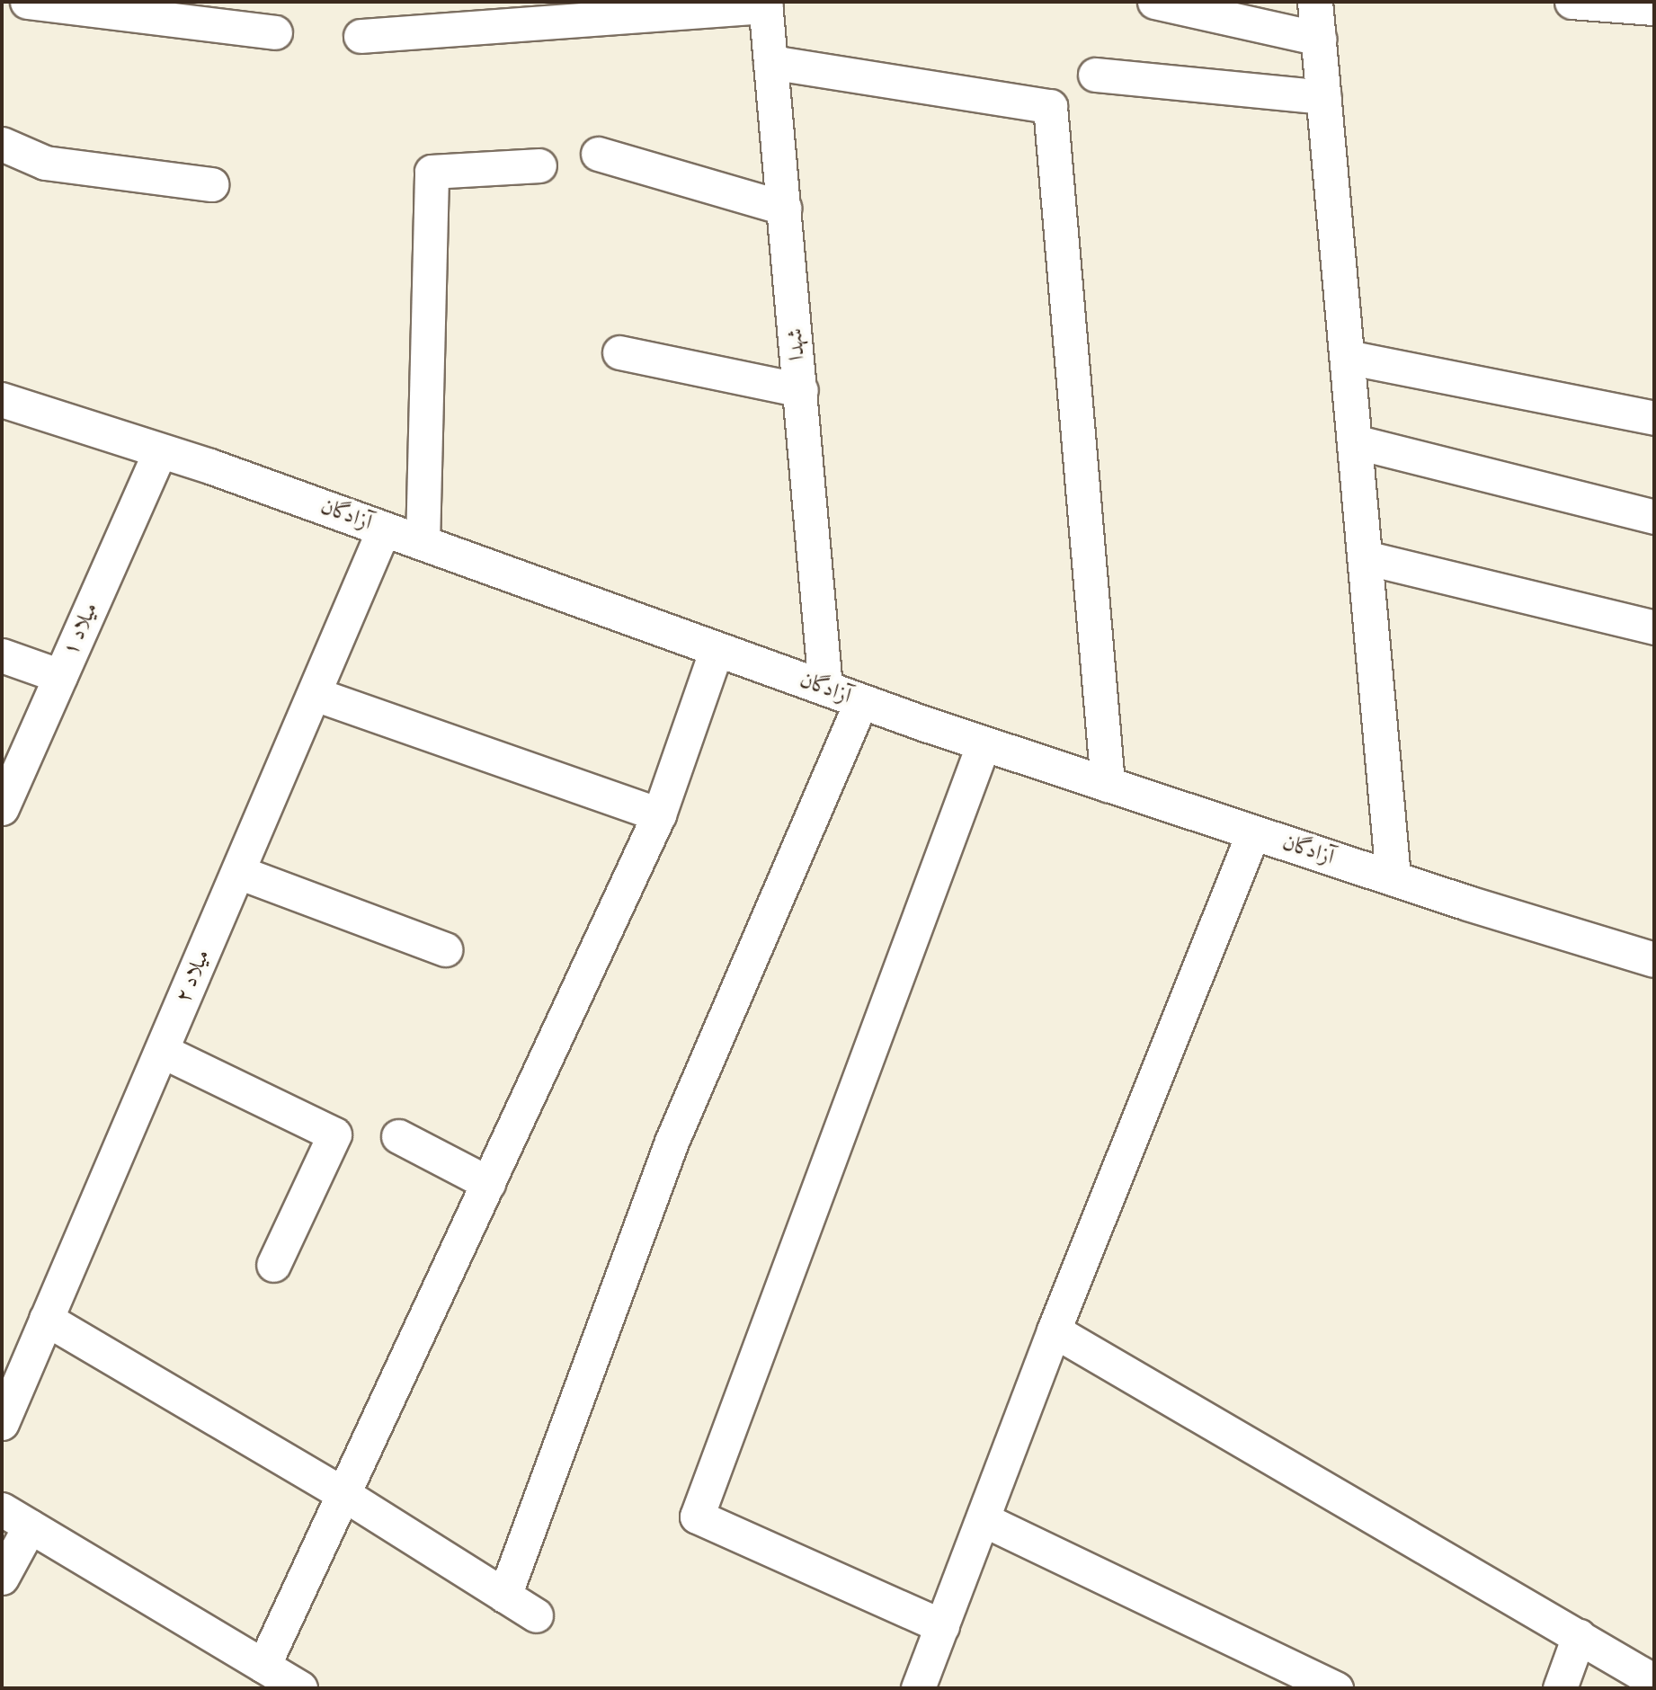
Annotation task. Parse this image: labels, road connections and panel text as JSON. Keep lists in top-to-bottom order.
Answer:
{
  "streets": {
    "street": [
      "شهدا",
      "آزادگان",
      "میلاد ۱",
      "میلاد ۲"
    ]
  },
  "crossings": [
    ["شهدا", "آزادگان"],
    ["آزادگان", "میلاد ۱"],
    ["آزادگان", "میلاد ۲"]
  ]
}
